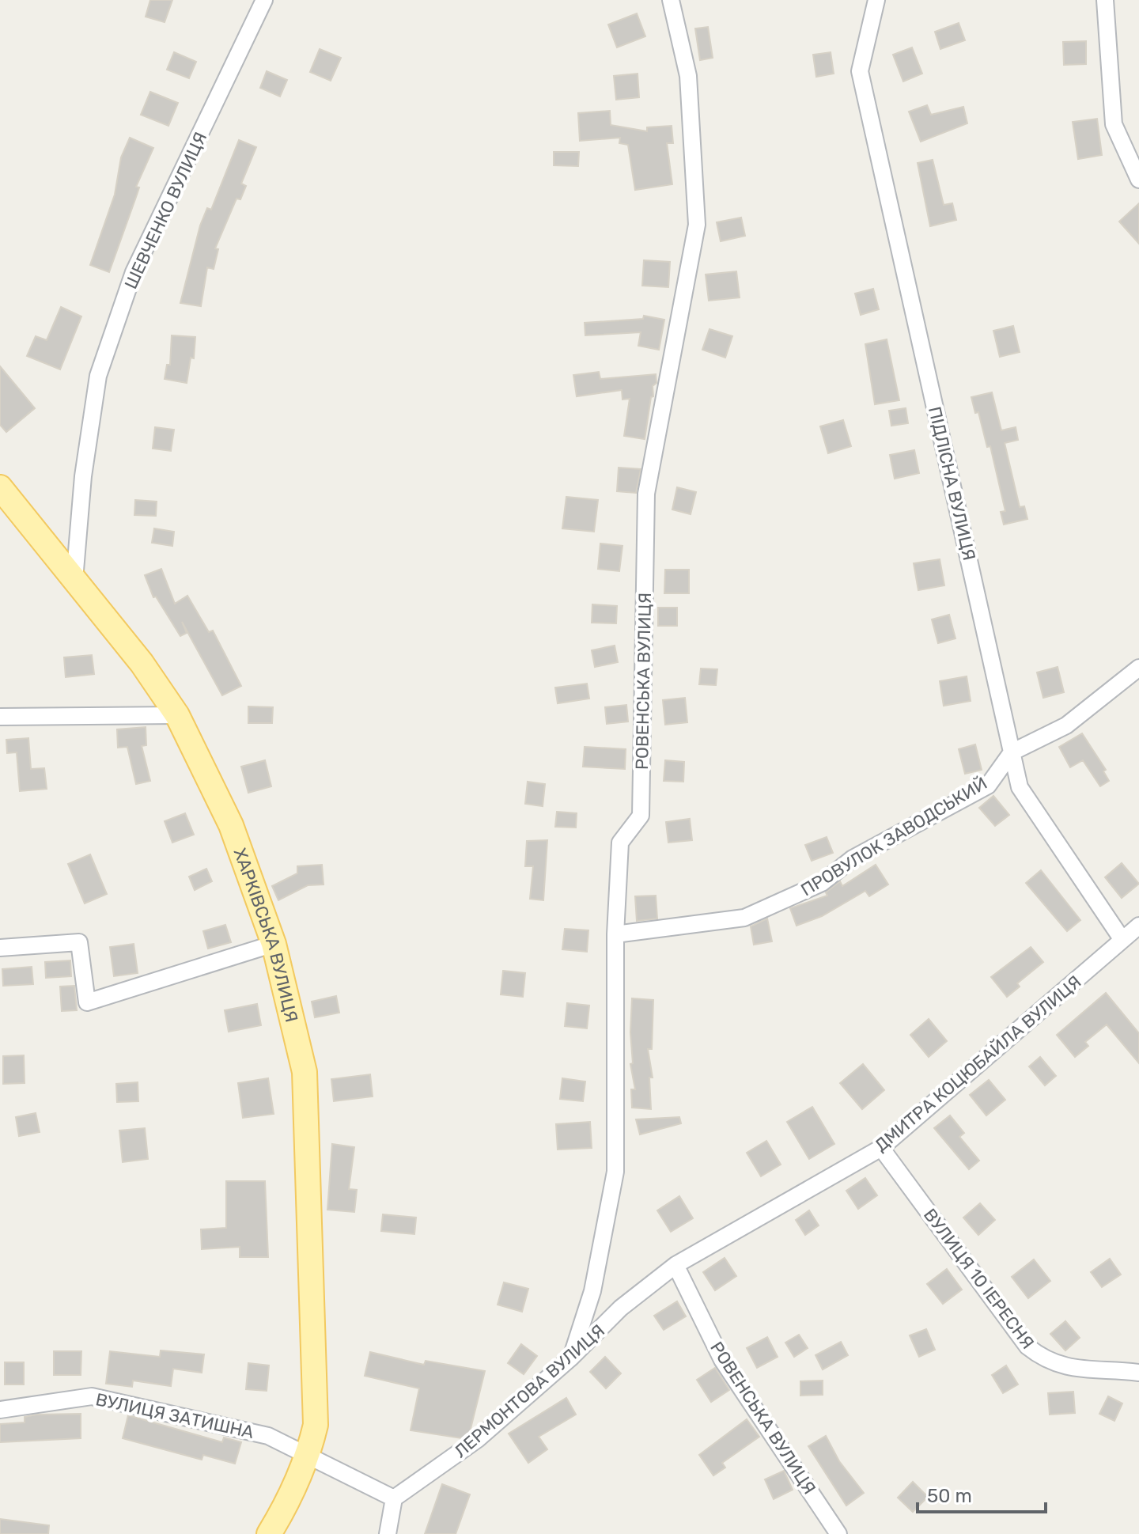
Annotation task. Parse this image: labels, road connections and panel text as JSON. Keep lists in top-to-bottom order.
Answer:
{
  "streets": {
    "main road": ["ХАРКІВСЬКА ВУЛИЦЯ"],
    "street": [
      "ШЕВЧЕНКО ВУЛИЦЯ",
      "ПІДЛІСНА ВУЛИЦЯ",
      "РОВЕНСЬКА ВУЛИЦЯ",
      "ПРОВУЛОК ЗАВОДСЬКИЙ",
      "ДМИТРА КОЦЮБАЙЛА ВУЛИЦЯ",
      "ВУЛИЦЯ 10 ІЕРЕСНЯ",
      "ЛЕРМОНТОВА ВУЛИЦЯ",
      "ВУЛИЦЯ ЗАТИШНА"
    ]
  },
  "crossings": [
    ["ШЕВЧЕНКО ВУЛИЦЯ", "ХАРКІВСЬКА ВУЛИЦЯ"],
    ["ПІДЛІСНА ВУЛИЦЯ", "ПРОВУЛОК ЗАВОДСЬКИЙ"],
    ["ПІДЛІСНА ВУЛИЦЯ", "ДМИТРА КОЦЮБАЙЛА ВУЛИЦЯ"],
    ["РОВЕНСЬКА ВУЛИЦЯ", "ПРОВУЛОК ЗАВОДСЬКИЙ"],
    ["РОВЕНСЬКА ВУЛИЦЯ", "ДМИТРА КОЦЮБАЙЛА ВУЛИЦЯ"],
    ["РОВЕНСЬКА ВУЛИЦЯ", "ЛЕРМОНТОВА ВУЛИЦЯ"],
    ["ХАРКІВСЬКА ВУЛИЦЯ", "ВУЛИЦЯ ЗАТИШНА"],
    ["ДМИТРА КОЦЮБАЙЛА ВУЛИЦЯ", "ВУЛИЦЯ 10 ІЕРЕСНЯ"],
    ["ДМИТРА КОЦЮБАЙЛА ВУЛИЦЯ", "ЛЕРМОНТОВА ВУЛИЦЯ"]
  ],
  "scale_bar": "50 m"
}
